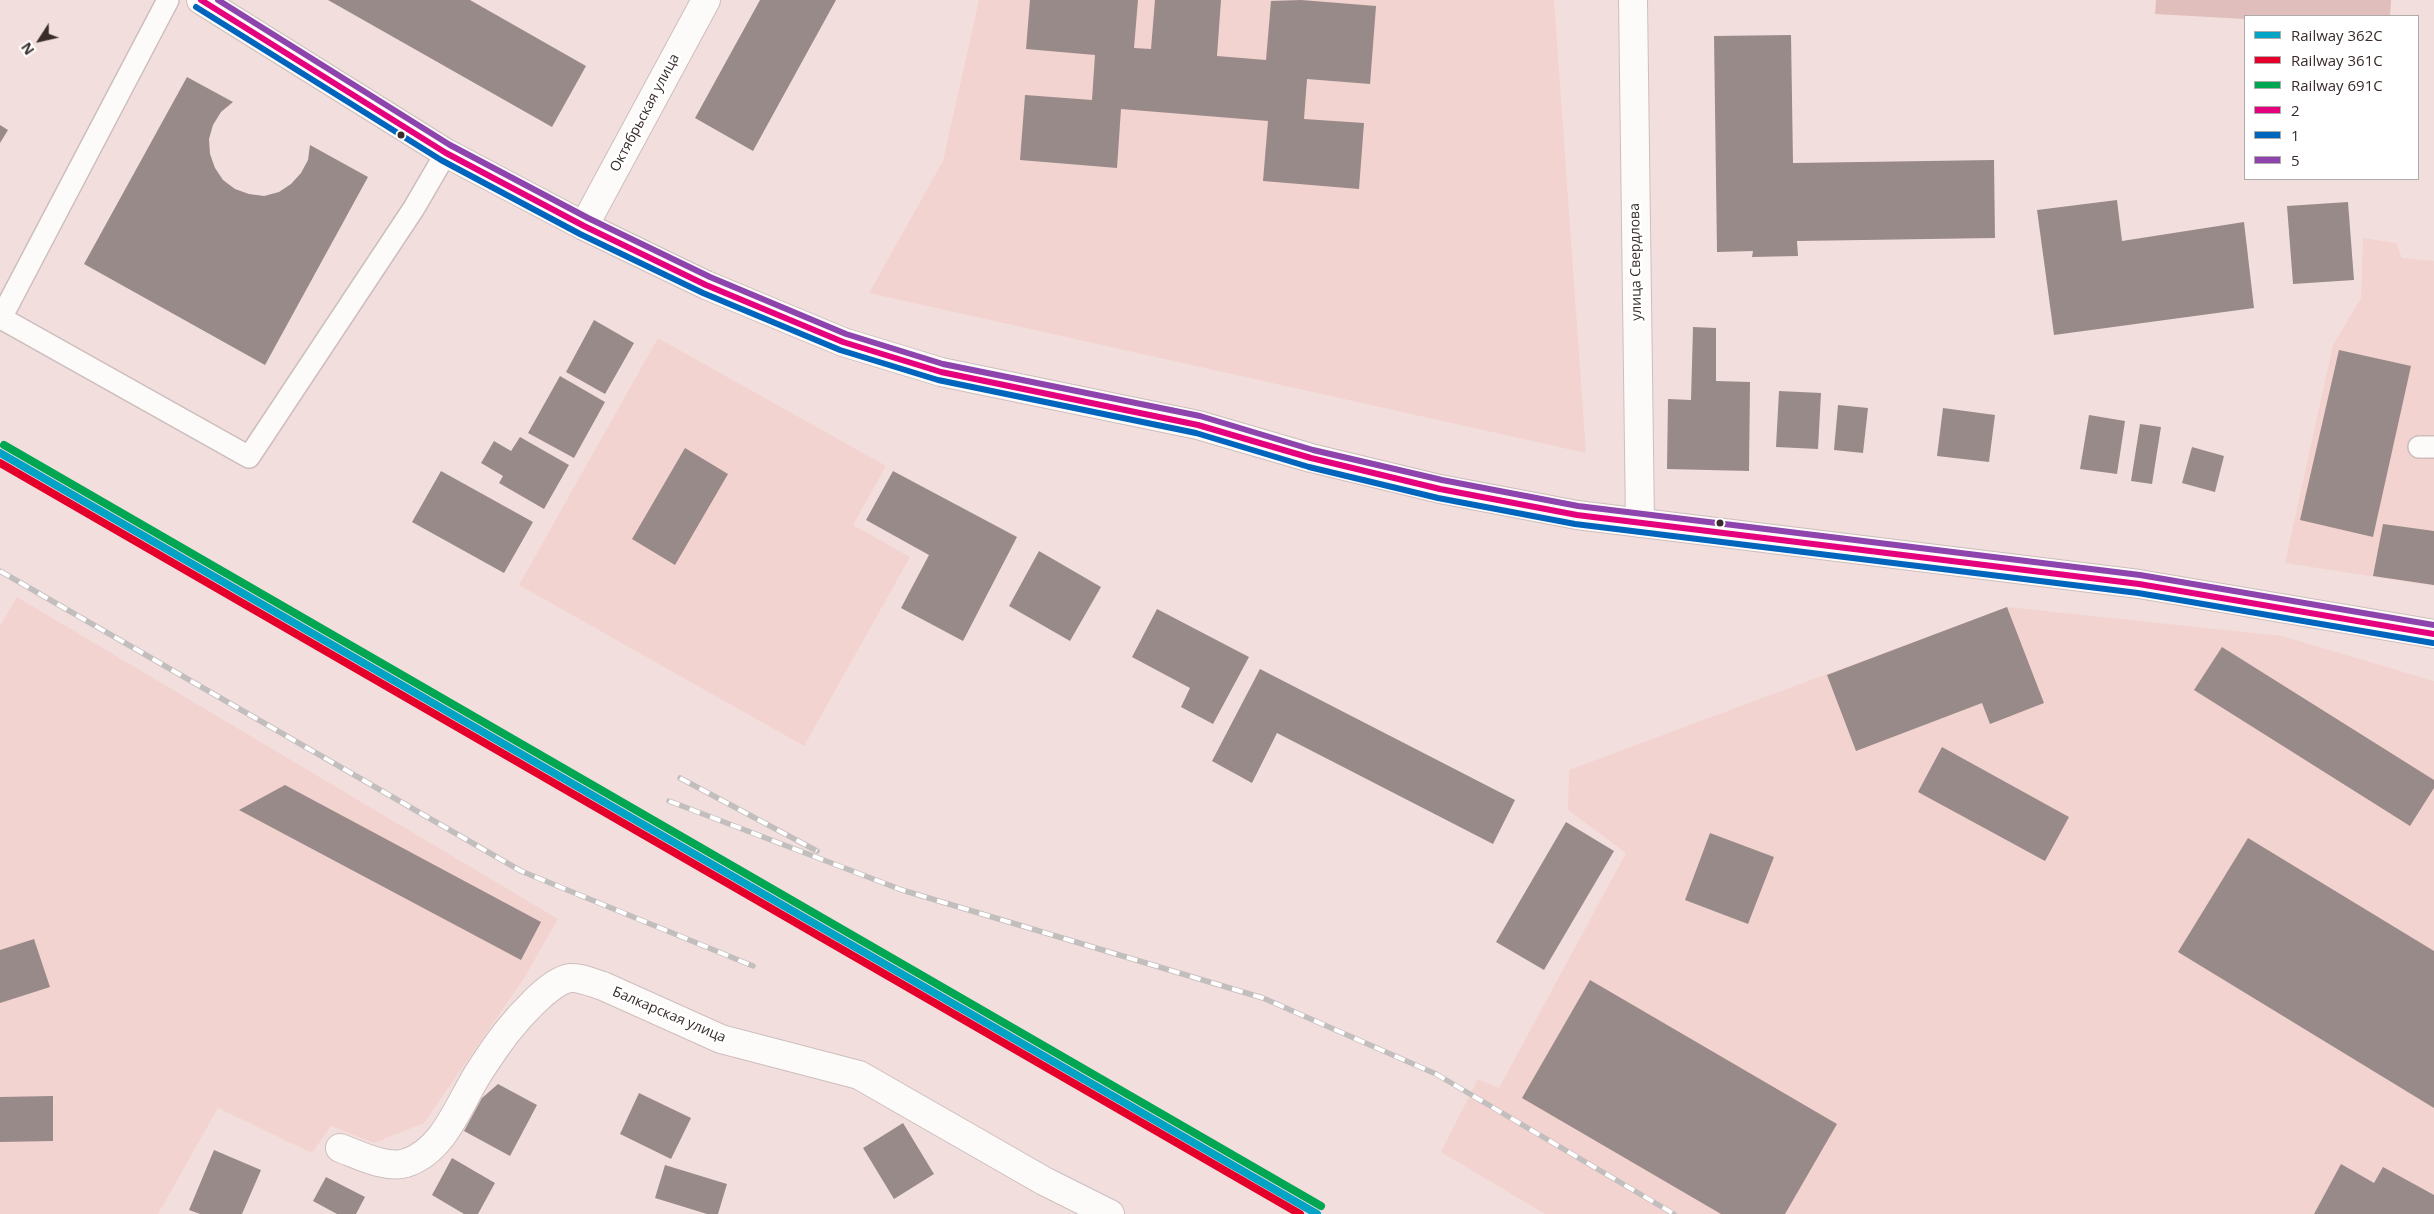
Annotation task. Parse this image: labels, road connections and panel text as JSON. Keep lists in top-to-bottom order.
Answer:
{
  "streets": {
    "street": ["Октябрьская улица", "улица Свердлова", "Балкарская улица"]
  },
  "lines": [
    "transit line 2",
    "transit line 5",
    "transit line 1",
    "rail line 691С",
    "rail line 362С",
    "rail line 361С"
  ],
  "legend": [
    "Railway 362С",
    "Railway 361С",
    "Railway 691С",
    "2",
    "1",
    "5"
  ],
  "north": "bottom left"
}
